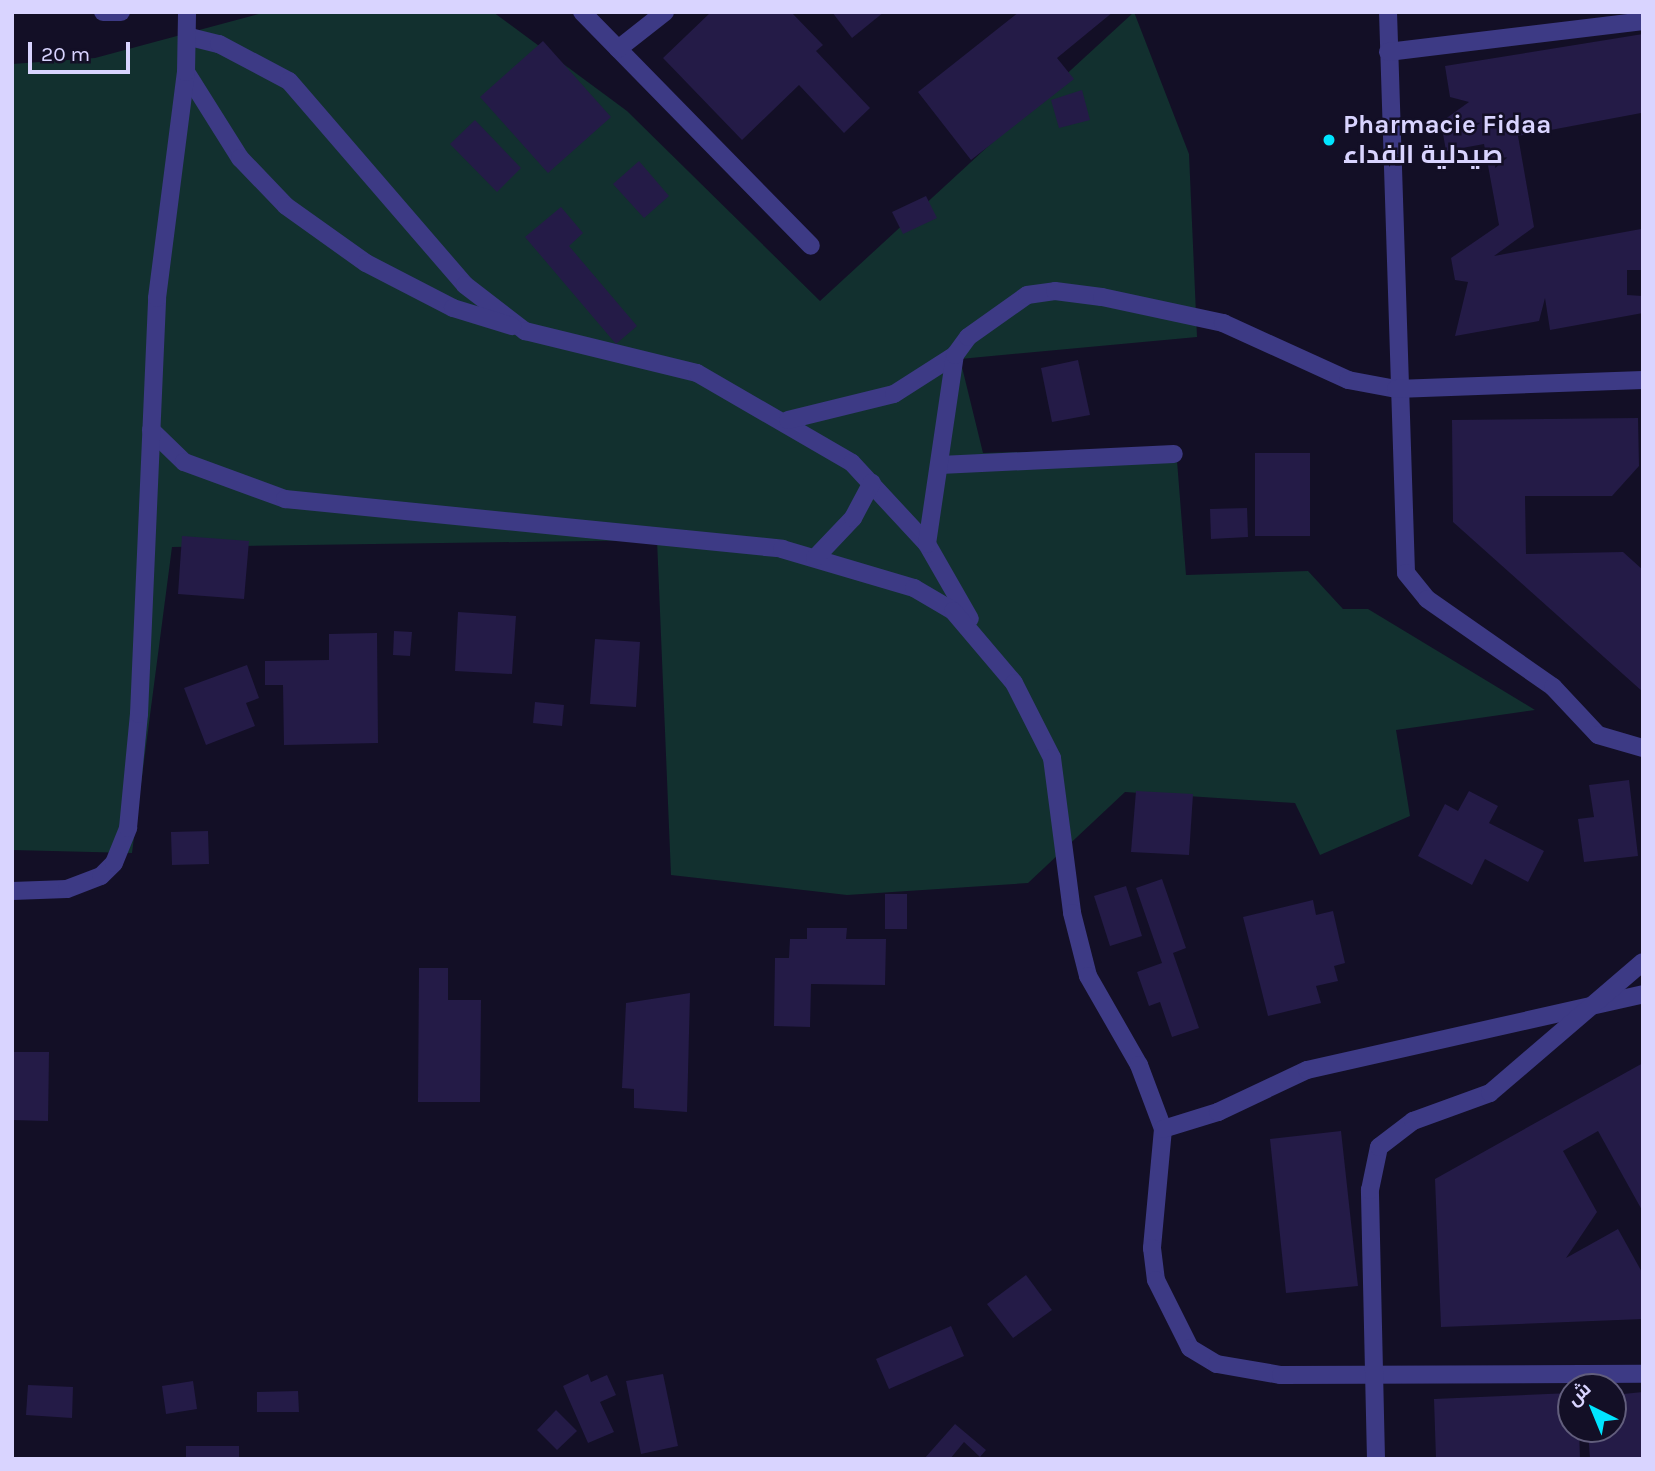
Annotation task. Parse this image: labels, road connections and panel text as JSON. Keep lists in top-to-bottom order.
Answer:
{
  "places": ["Pharmacie Fidaa صيدلية الفداء"],
  "scale_bar": "20 m",
  "north": "top left"
}
